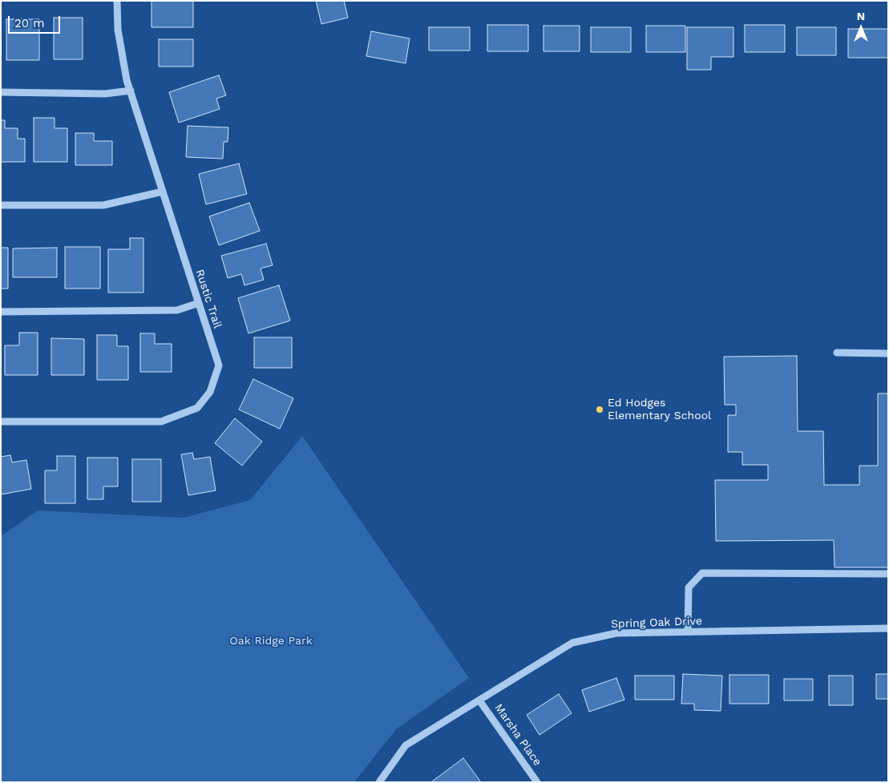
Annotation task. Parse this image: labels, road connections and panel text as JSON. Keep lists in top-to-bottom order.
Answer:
{
  "streets": {
    "street": ["Rustic Trail", "Spring Oak Drive", "Marsha Place"]
  },
  "crossings": [
    ["Spring Oak Drive", "Marsha Place"]
  ],
  "parks": ["Oak Ridge Park"],
  "places": ["Ed Hodges Elementary School"],
  "scale_bar": "20 m",
  "north": "top"
}
